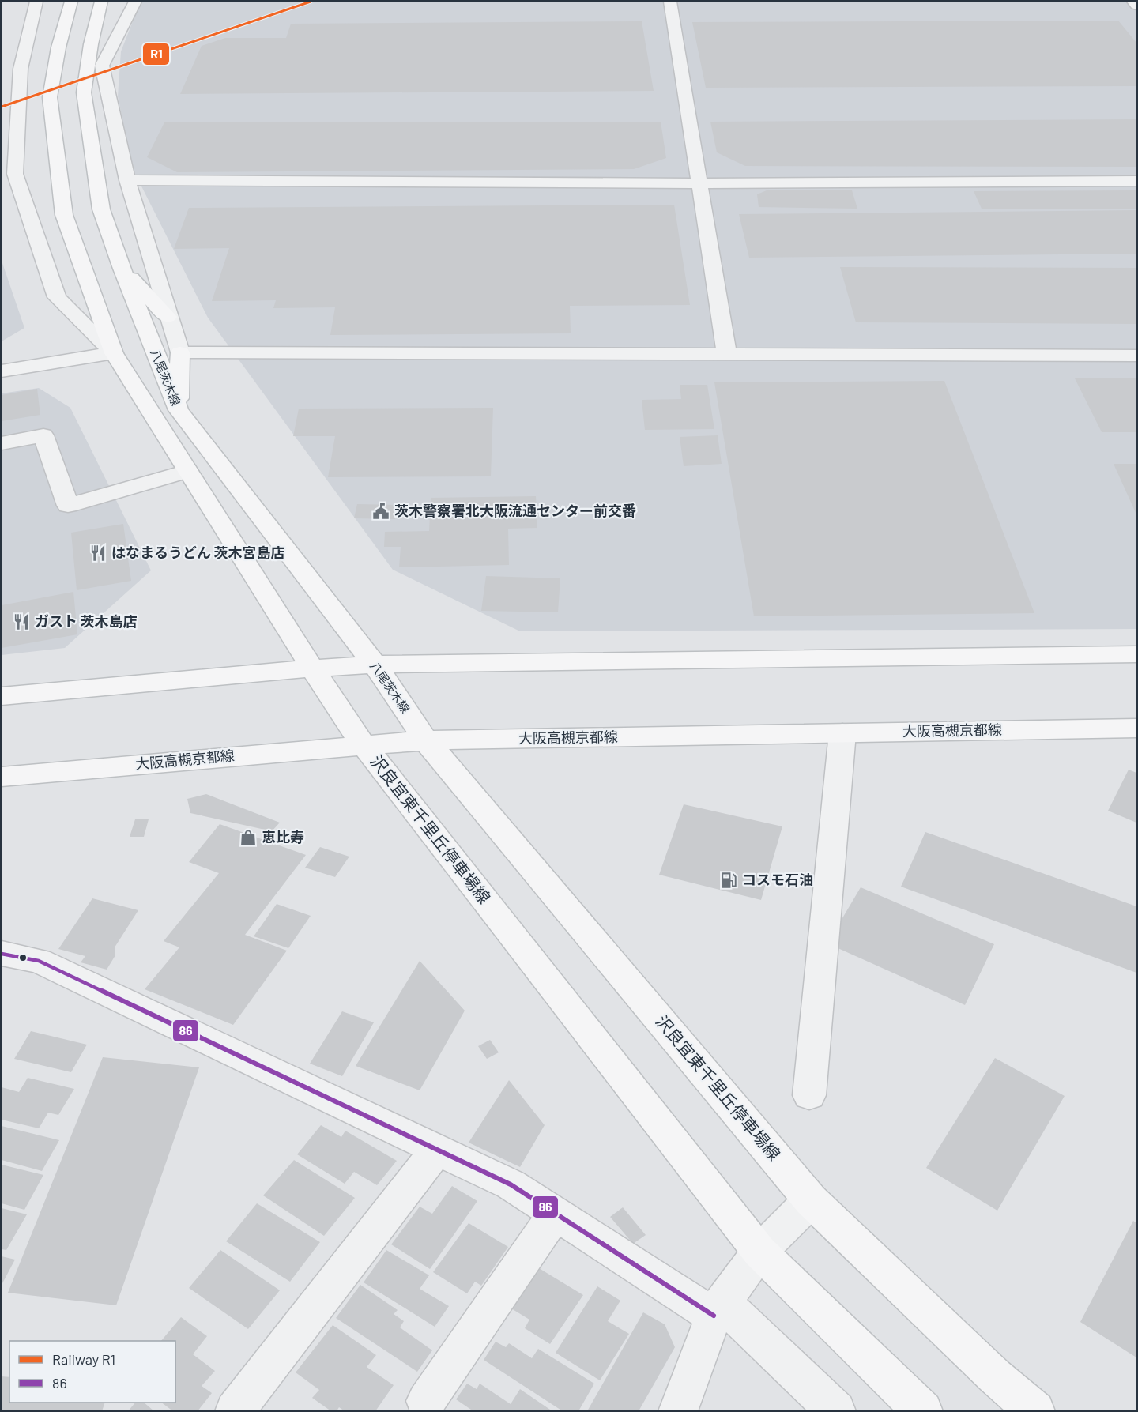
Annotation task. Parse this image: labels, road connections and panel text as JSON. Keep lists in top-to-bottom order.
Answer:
{
  "streets": {
    "main road": ["八尾茨木線", "大阪高槻京都線", "沢良宜東千里丘停車場線"]
  },
  "crossings": [
    ["八尾茨木線", "大阪高槻京都線"],
    ["八尾茨木線", "沢良宜東千里丘停車場線"],
    ["大阪高槻京都線", "沢良宜東千里丘停車場線"]
  ],
  "places": {
    "public building": ["茨木警察署北大阪流通センター前交番"],
    "restaurant": ["はなまるうどん 茨木宮島店", "ガスト 茨木島店"],
    "shop": ["恵比寿"],
    "fuel station": ["コスモ石油"]
  },
  "lines": ["rail line R1", "transit line 86"],
  "legend": ["Railway R1", "86"]
}
